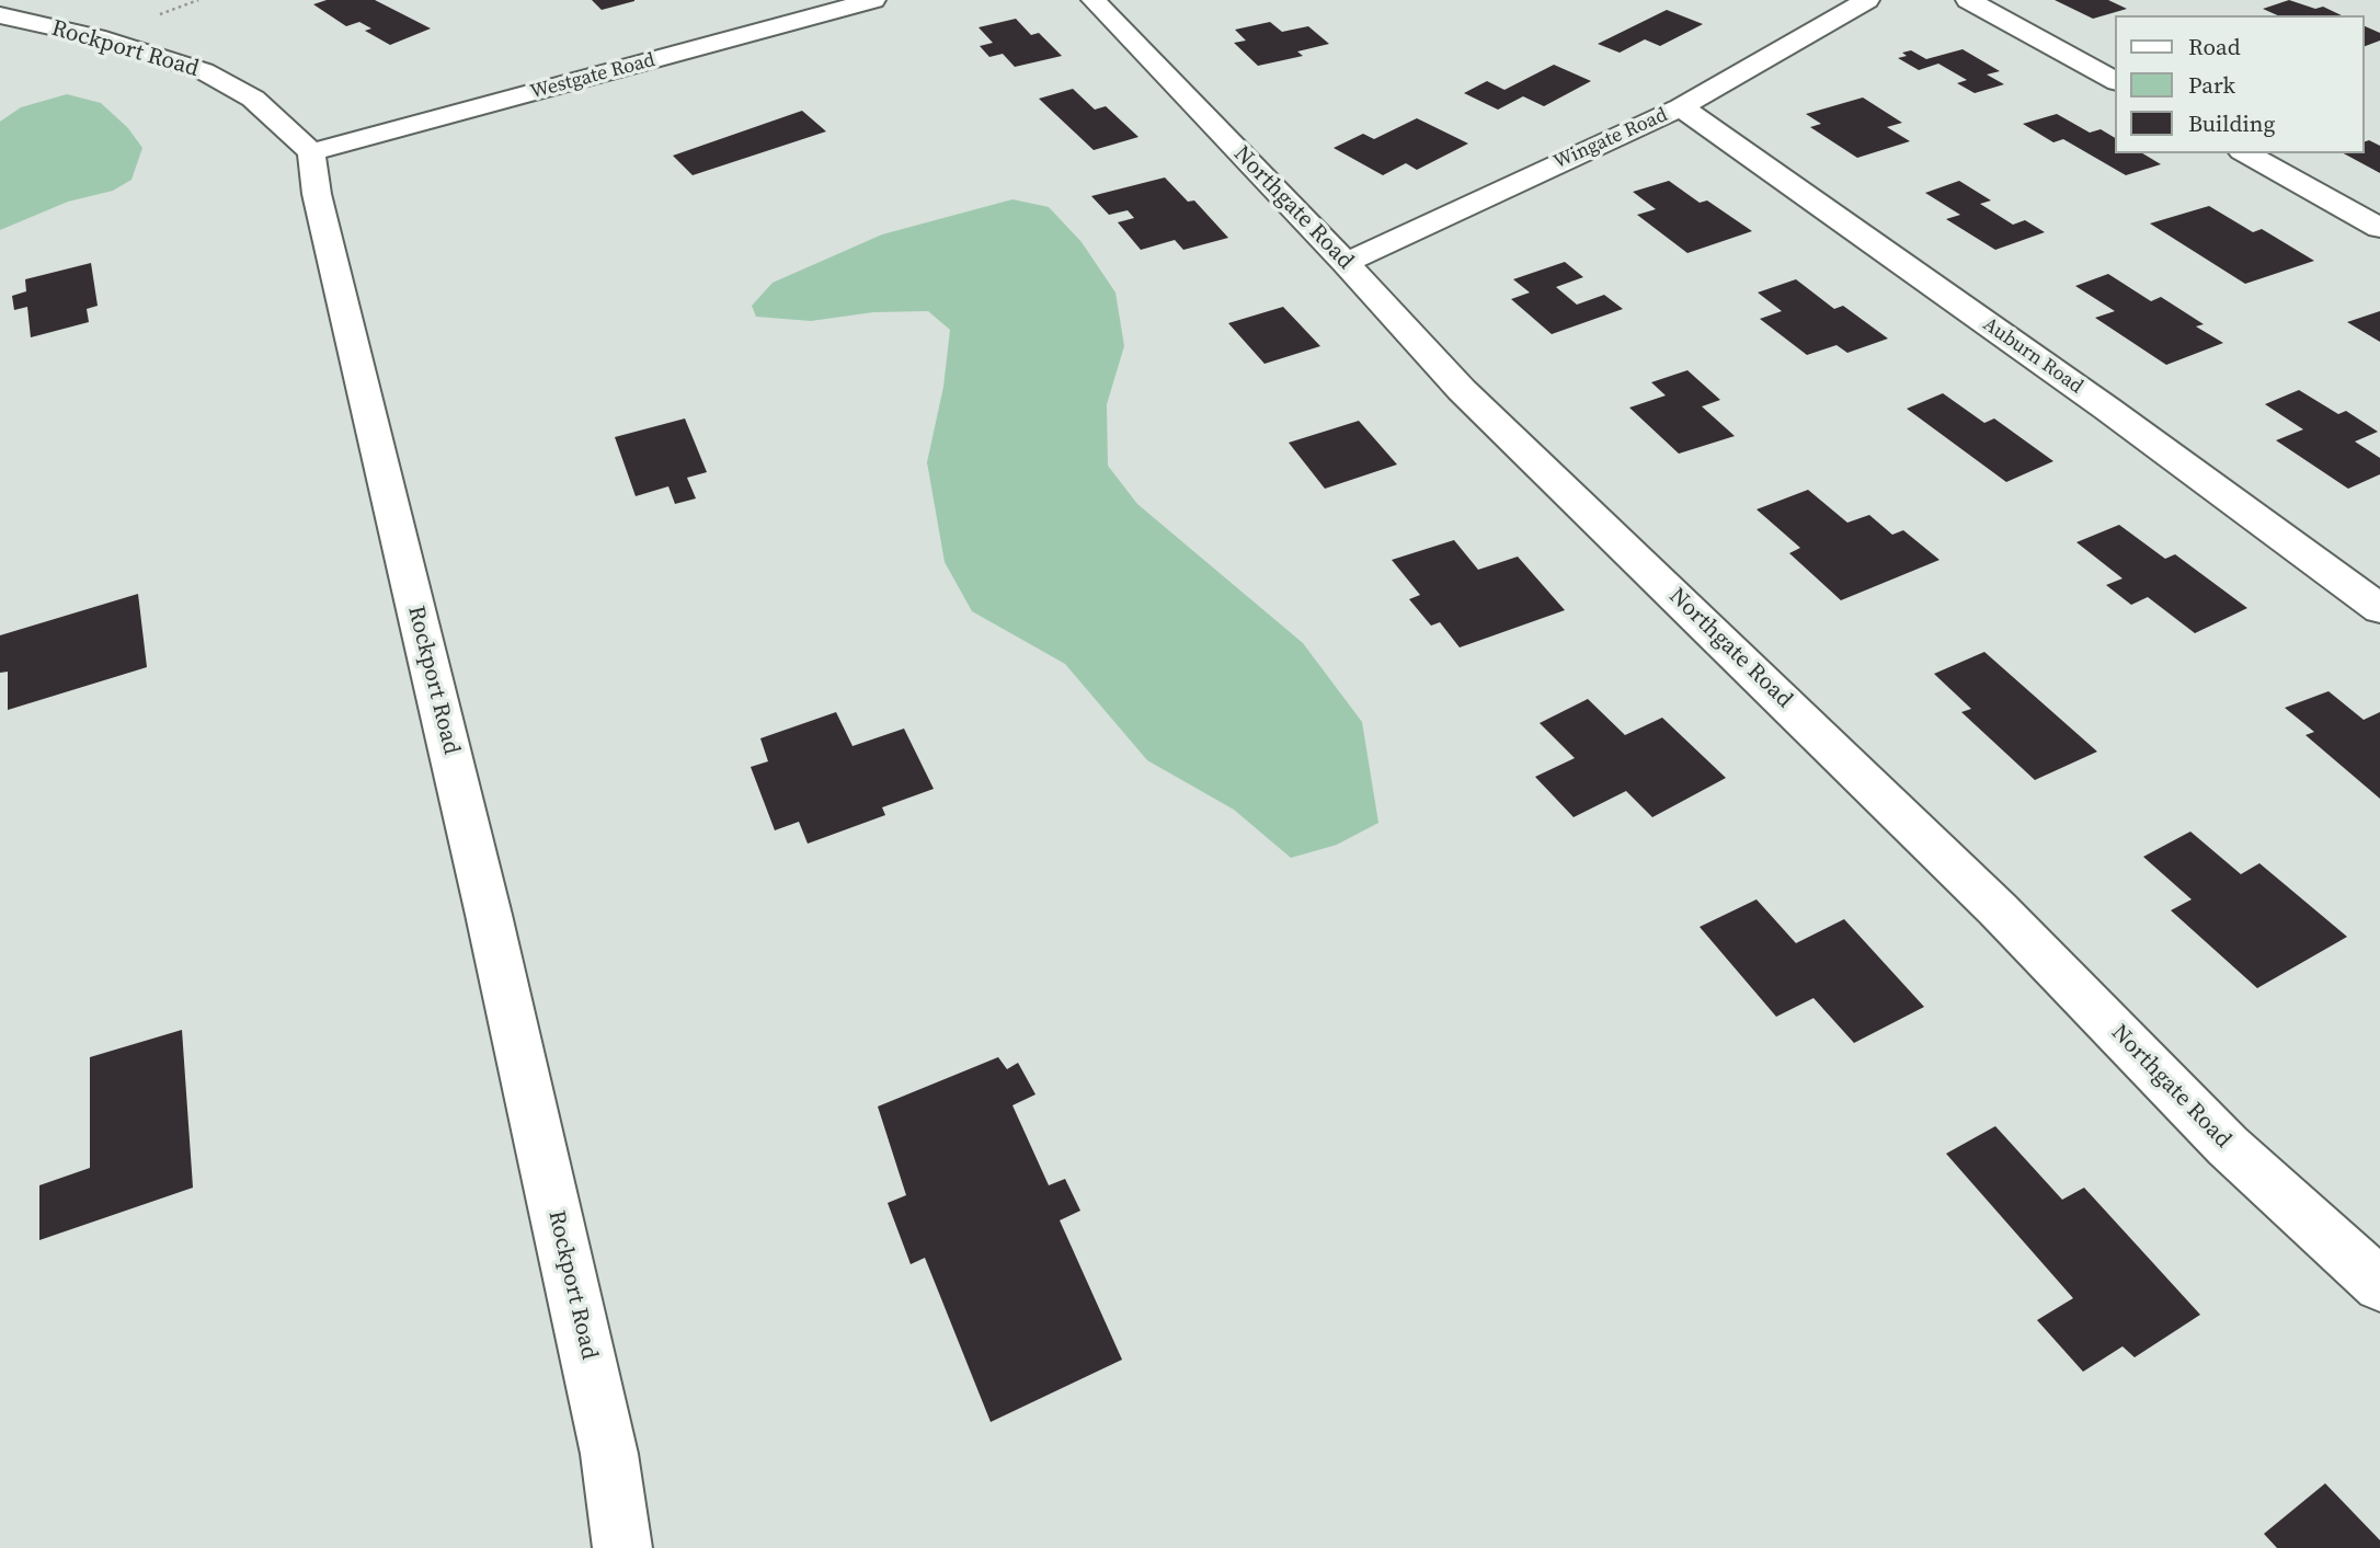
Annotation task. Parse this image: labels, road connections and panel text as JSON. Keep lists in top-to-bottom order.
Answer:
{
  "streets": {
    "street": [
      "Rockport Road",
      "Westgate Road",
      "Wingate Road",
      "Northgate Road",
      "Auburn Road"
    ]
  },
  "crossings": [
    ["Rockport Road", "Westgate Road"],
    ["Wingate Road", "Northgate Road"],
    ["Wingate Road", "Auburn Road"]
  ],
  "legend": ["Road", "Park", "Building"]
}
